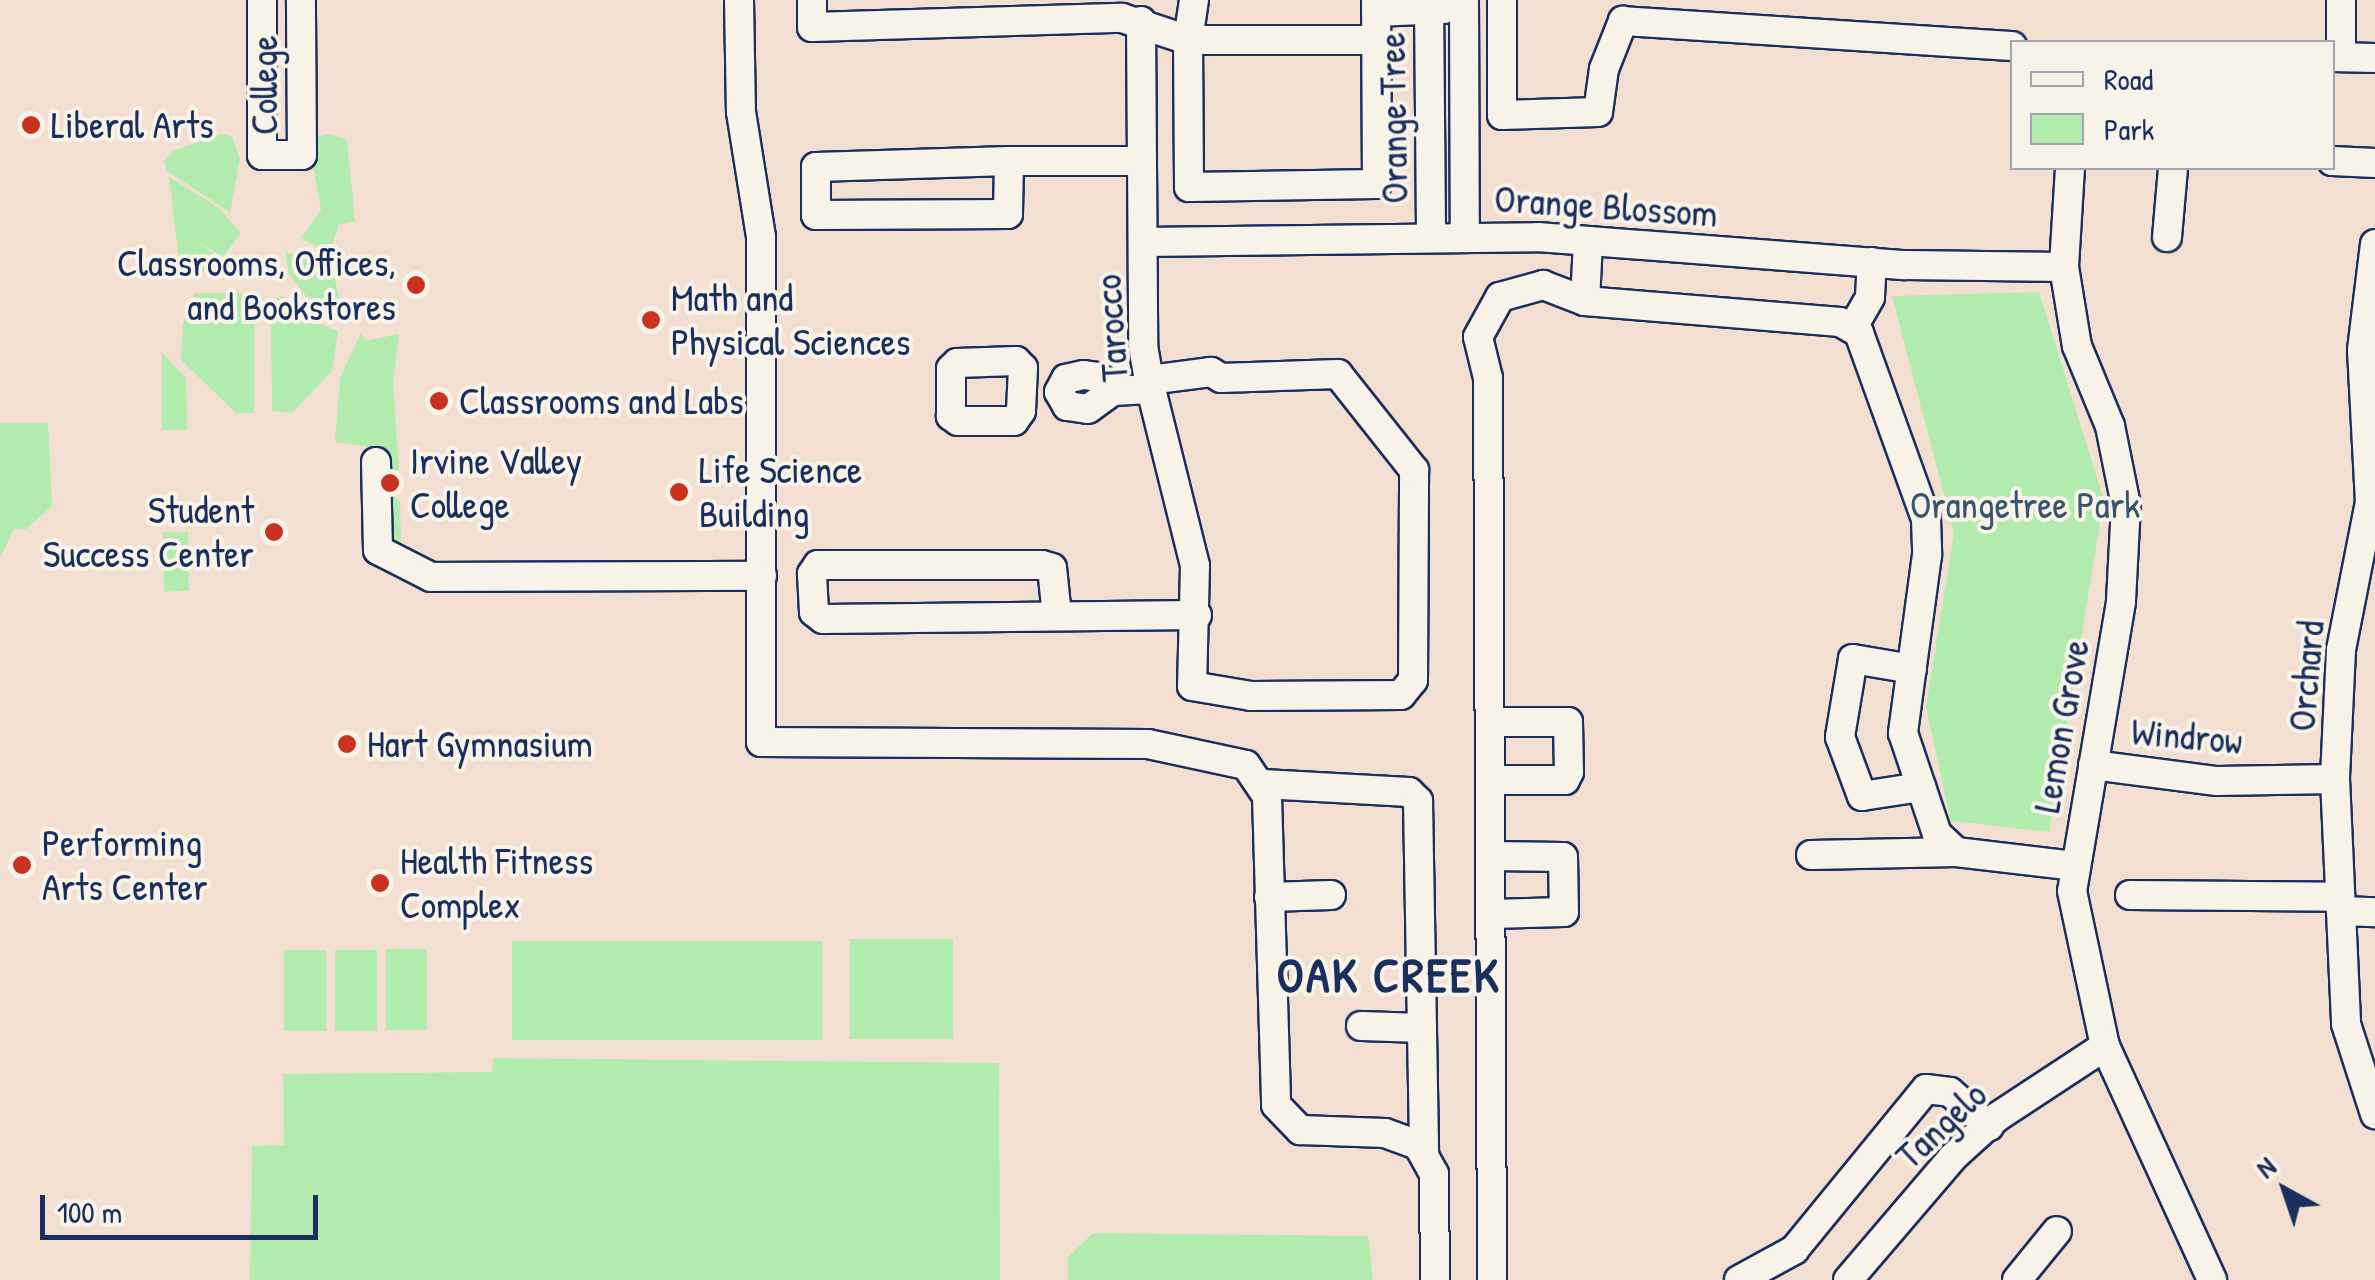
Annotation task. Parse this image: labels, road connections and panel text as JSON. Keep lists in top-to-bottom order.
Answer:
{
  "streets": {
    "street": [
      "College",
      "Orange Tree",
      "Orange Blossom",
      "Tarocco",
      "Orchard",
      "Lemon Grove",
      "Windrow",
      "Tangelo"
    ]
  },
  "crossings": [
    ["Orange Tree", "Orange Blossom"],
    ["Orange Blossom", "Tarocco"],
    ["Orange Blossom", "Lemon Grove"],
    ["Orchard", "Windrow"],
    ["Lemon Grove", "Windrow"],
    ["Lemon Grove", "Tangelo"]
  ],
  "districts": ["OAK CREEK"],
  "parks": ["Orangetree Park"],
  "places": [
    "Liberal Arts",
    "Classrooms, Offices, and Bookstores",
    "Math and Physical Sciences",
    "Classrooms and Labs",
    "Irvine Valley College",
    "Life Science Building",
    "Student Success Center",
    "Hart Gymnasium",
    "Performing Arts Center",
    "Health Fitness Complex"
  ],
  "legend": ["Road", "Park"],
  "scale_bar": "100 m",
  "north": "top left"
}
